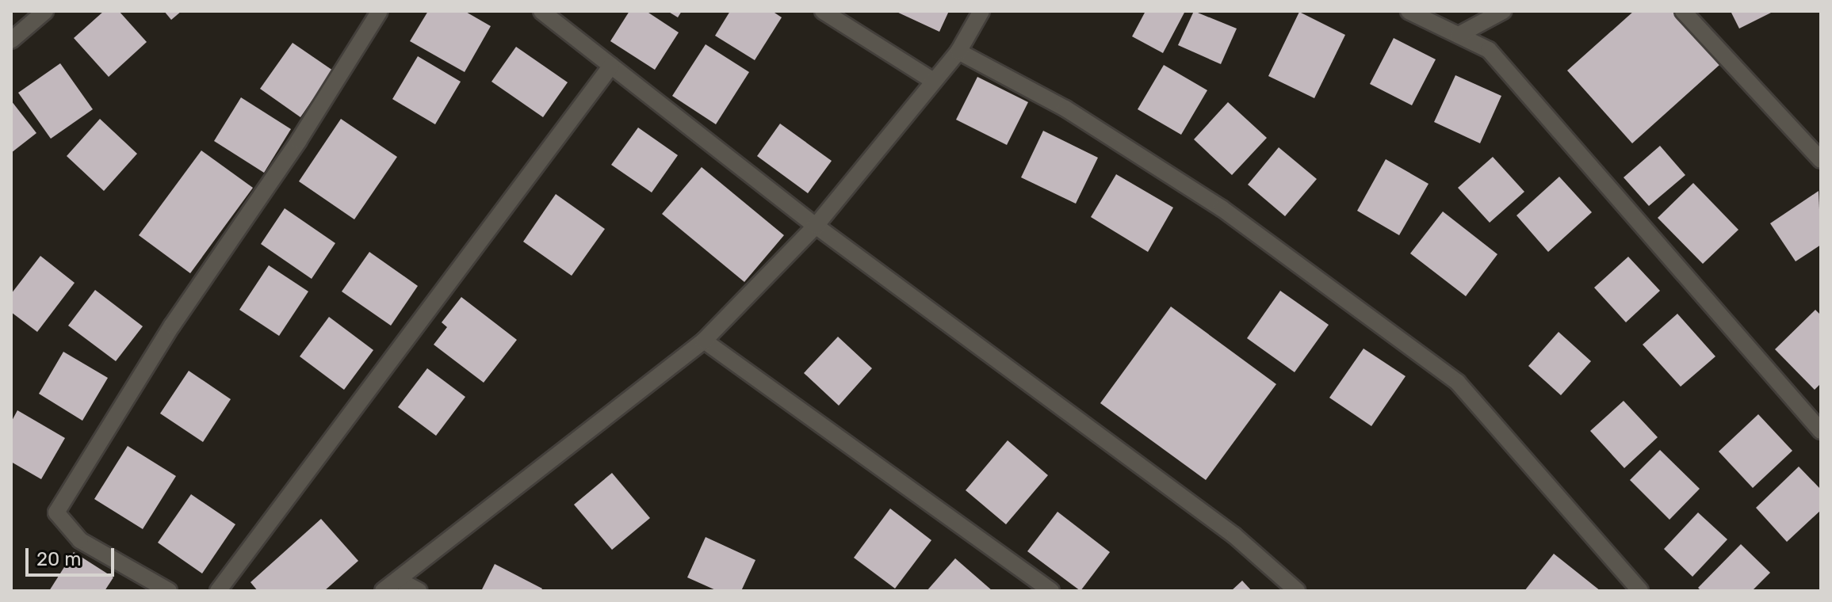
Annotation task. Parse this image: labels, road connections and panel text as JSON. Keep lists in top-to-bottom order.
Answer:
{
  "scale_bar": "20 m"
}
